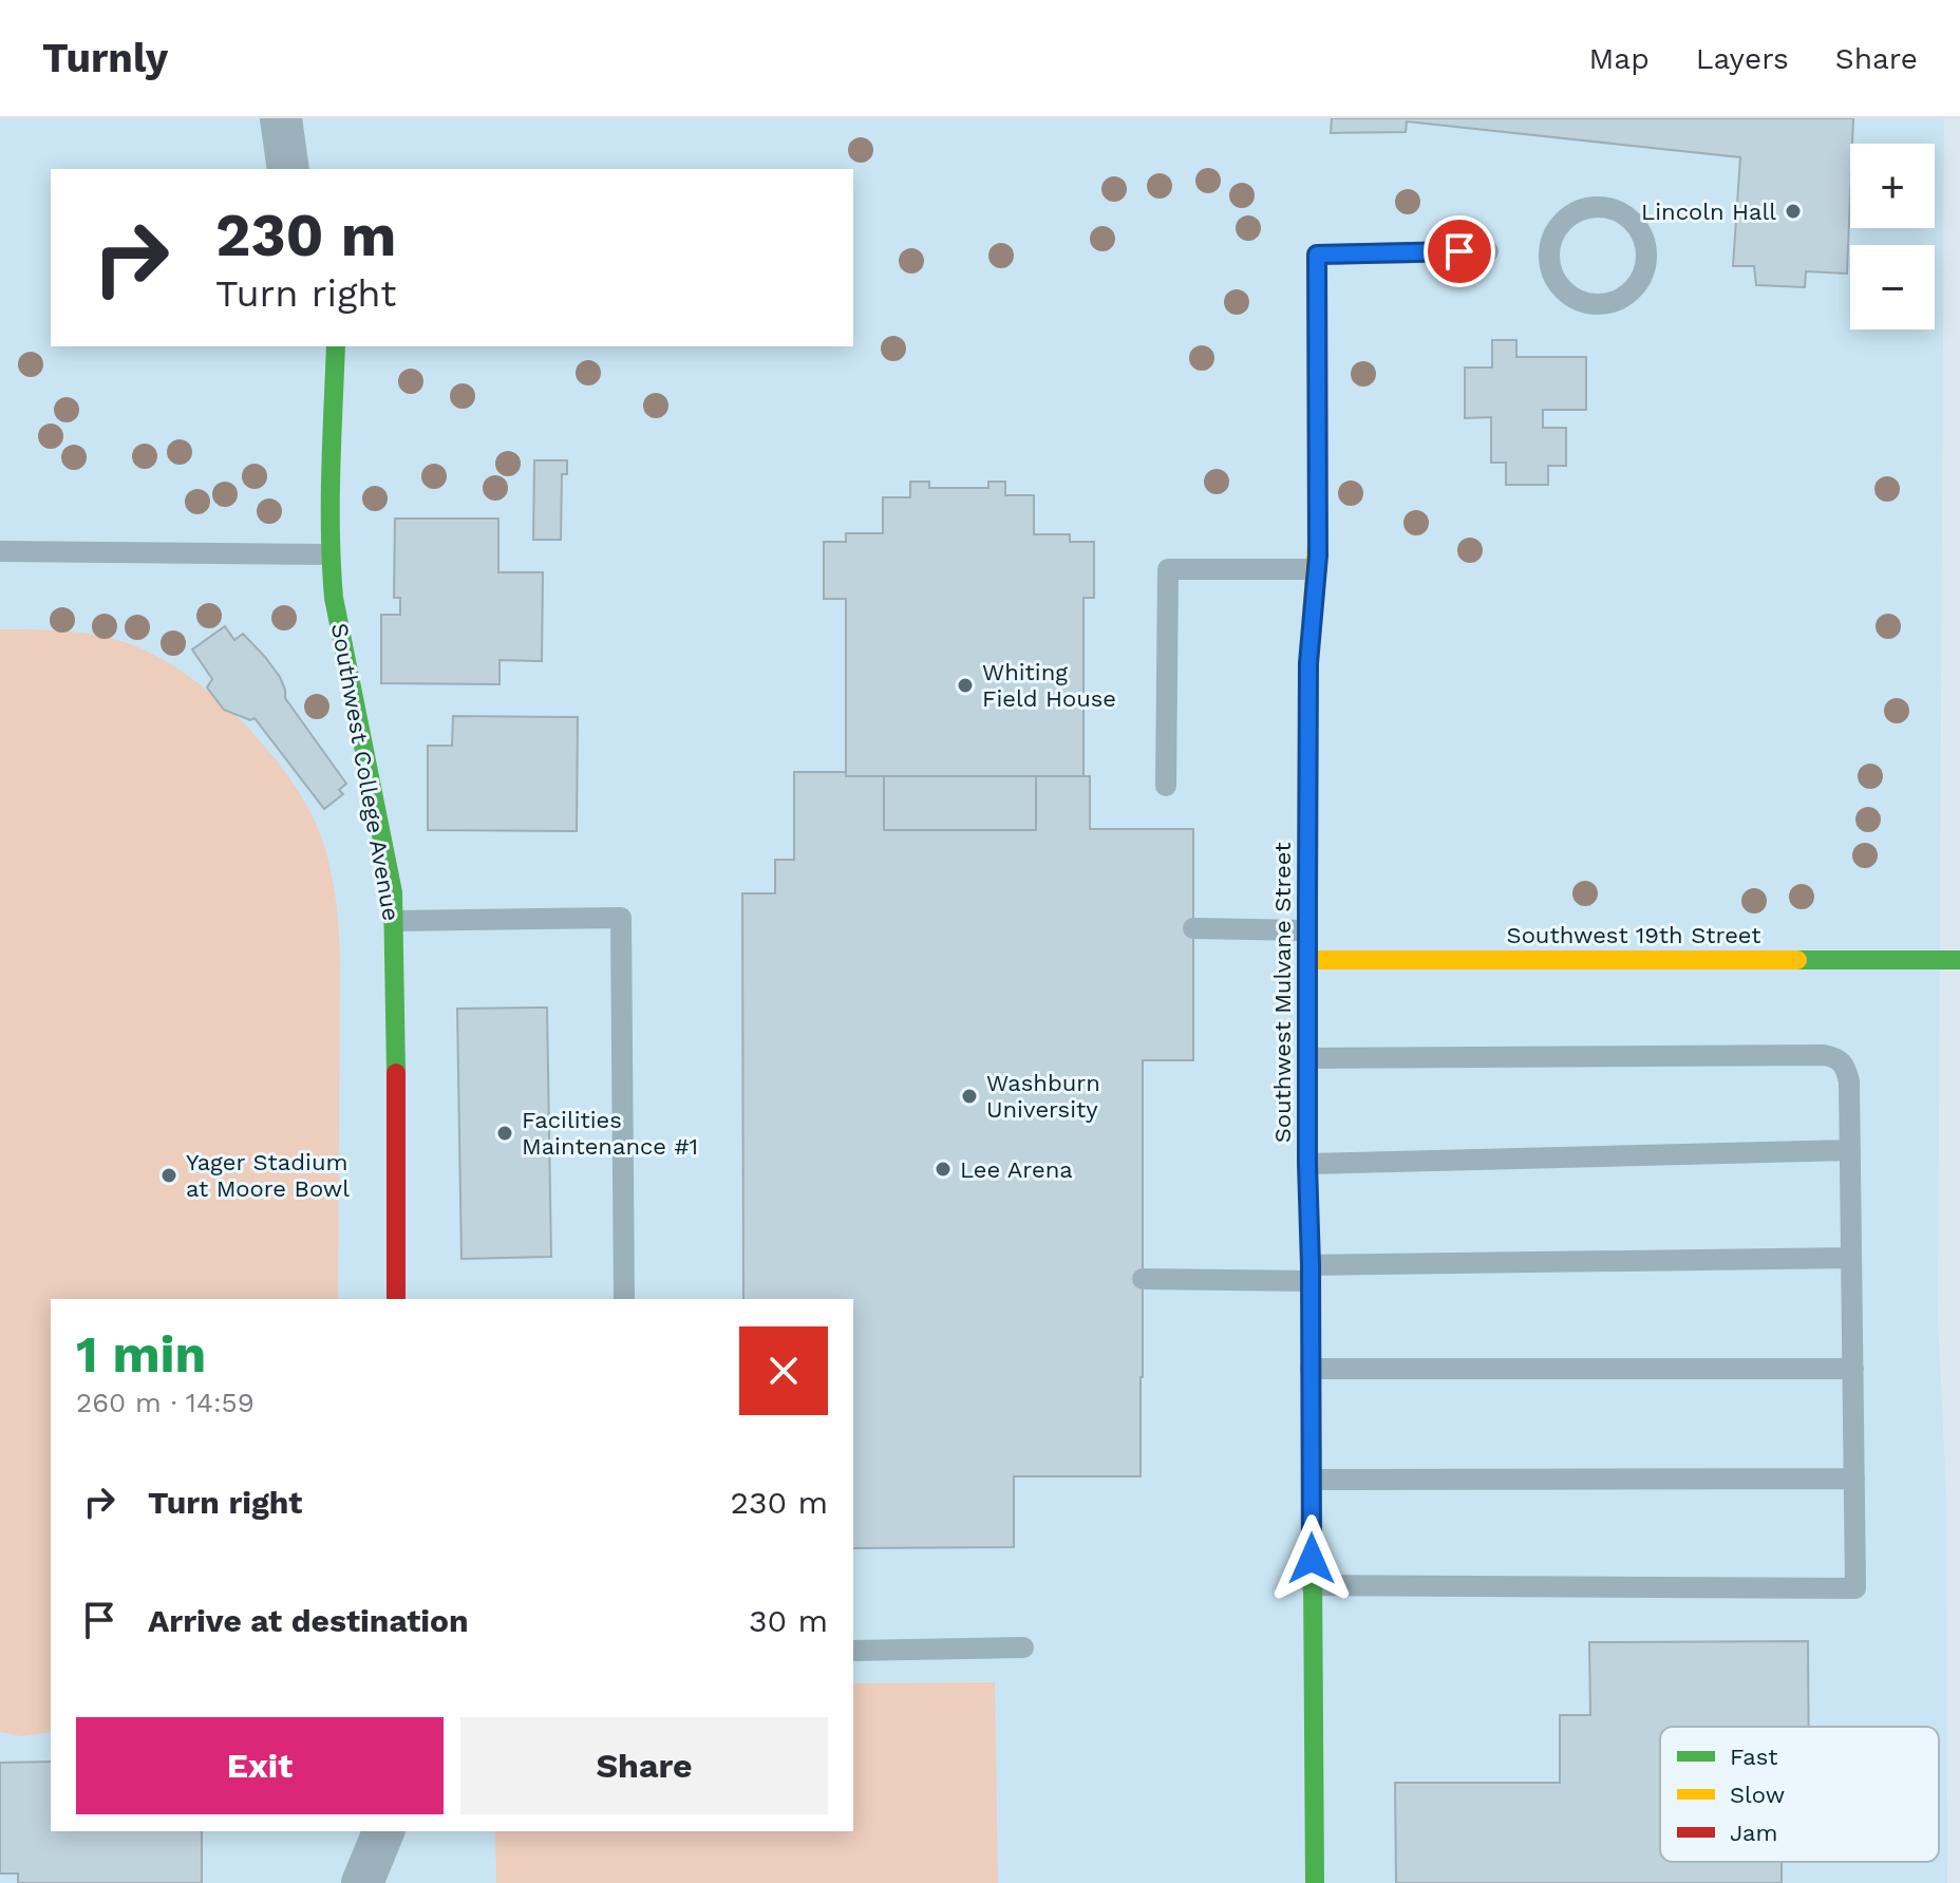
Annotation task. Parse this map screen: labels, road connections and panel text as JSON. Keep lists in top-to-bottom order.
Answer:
{
  "streets": {
    "street": ["Southwest College Avenue", "Southwest 19th Street", "Southwest Mulvane Street"]
  },
  "crossings": [
    ["Southwest 19th Street", "Southwest Mulvane Street"]
  ],
  "places": [
    "Lincoln Hall",
    "Whiting Field House",
    "Washburn University",
    "Facilities Maintenance #1",
    "Lee Arena",
    "Yager Stadium at Moore Bowl"
  ],
  "legend": ["Fast", "Slow", "Jam"],
  "page": {
    "header": "Turnly",
    "nav": ["Map", "Layers", "Share"],
    "map_buttons": ["+", "−"],
    "turn": ["230 m", "Turn right"],
    "heading": ["1 min", "260 m · 14:59"],
    "list": [
      {
        "name": "Turn right",
        "value": "230 m"
      },
      {
        "name": "Arrive at destination",
        "value": "30 m"
      }
    ],
    "buttons": ["Exit", "Share"]
  }
}
